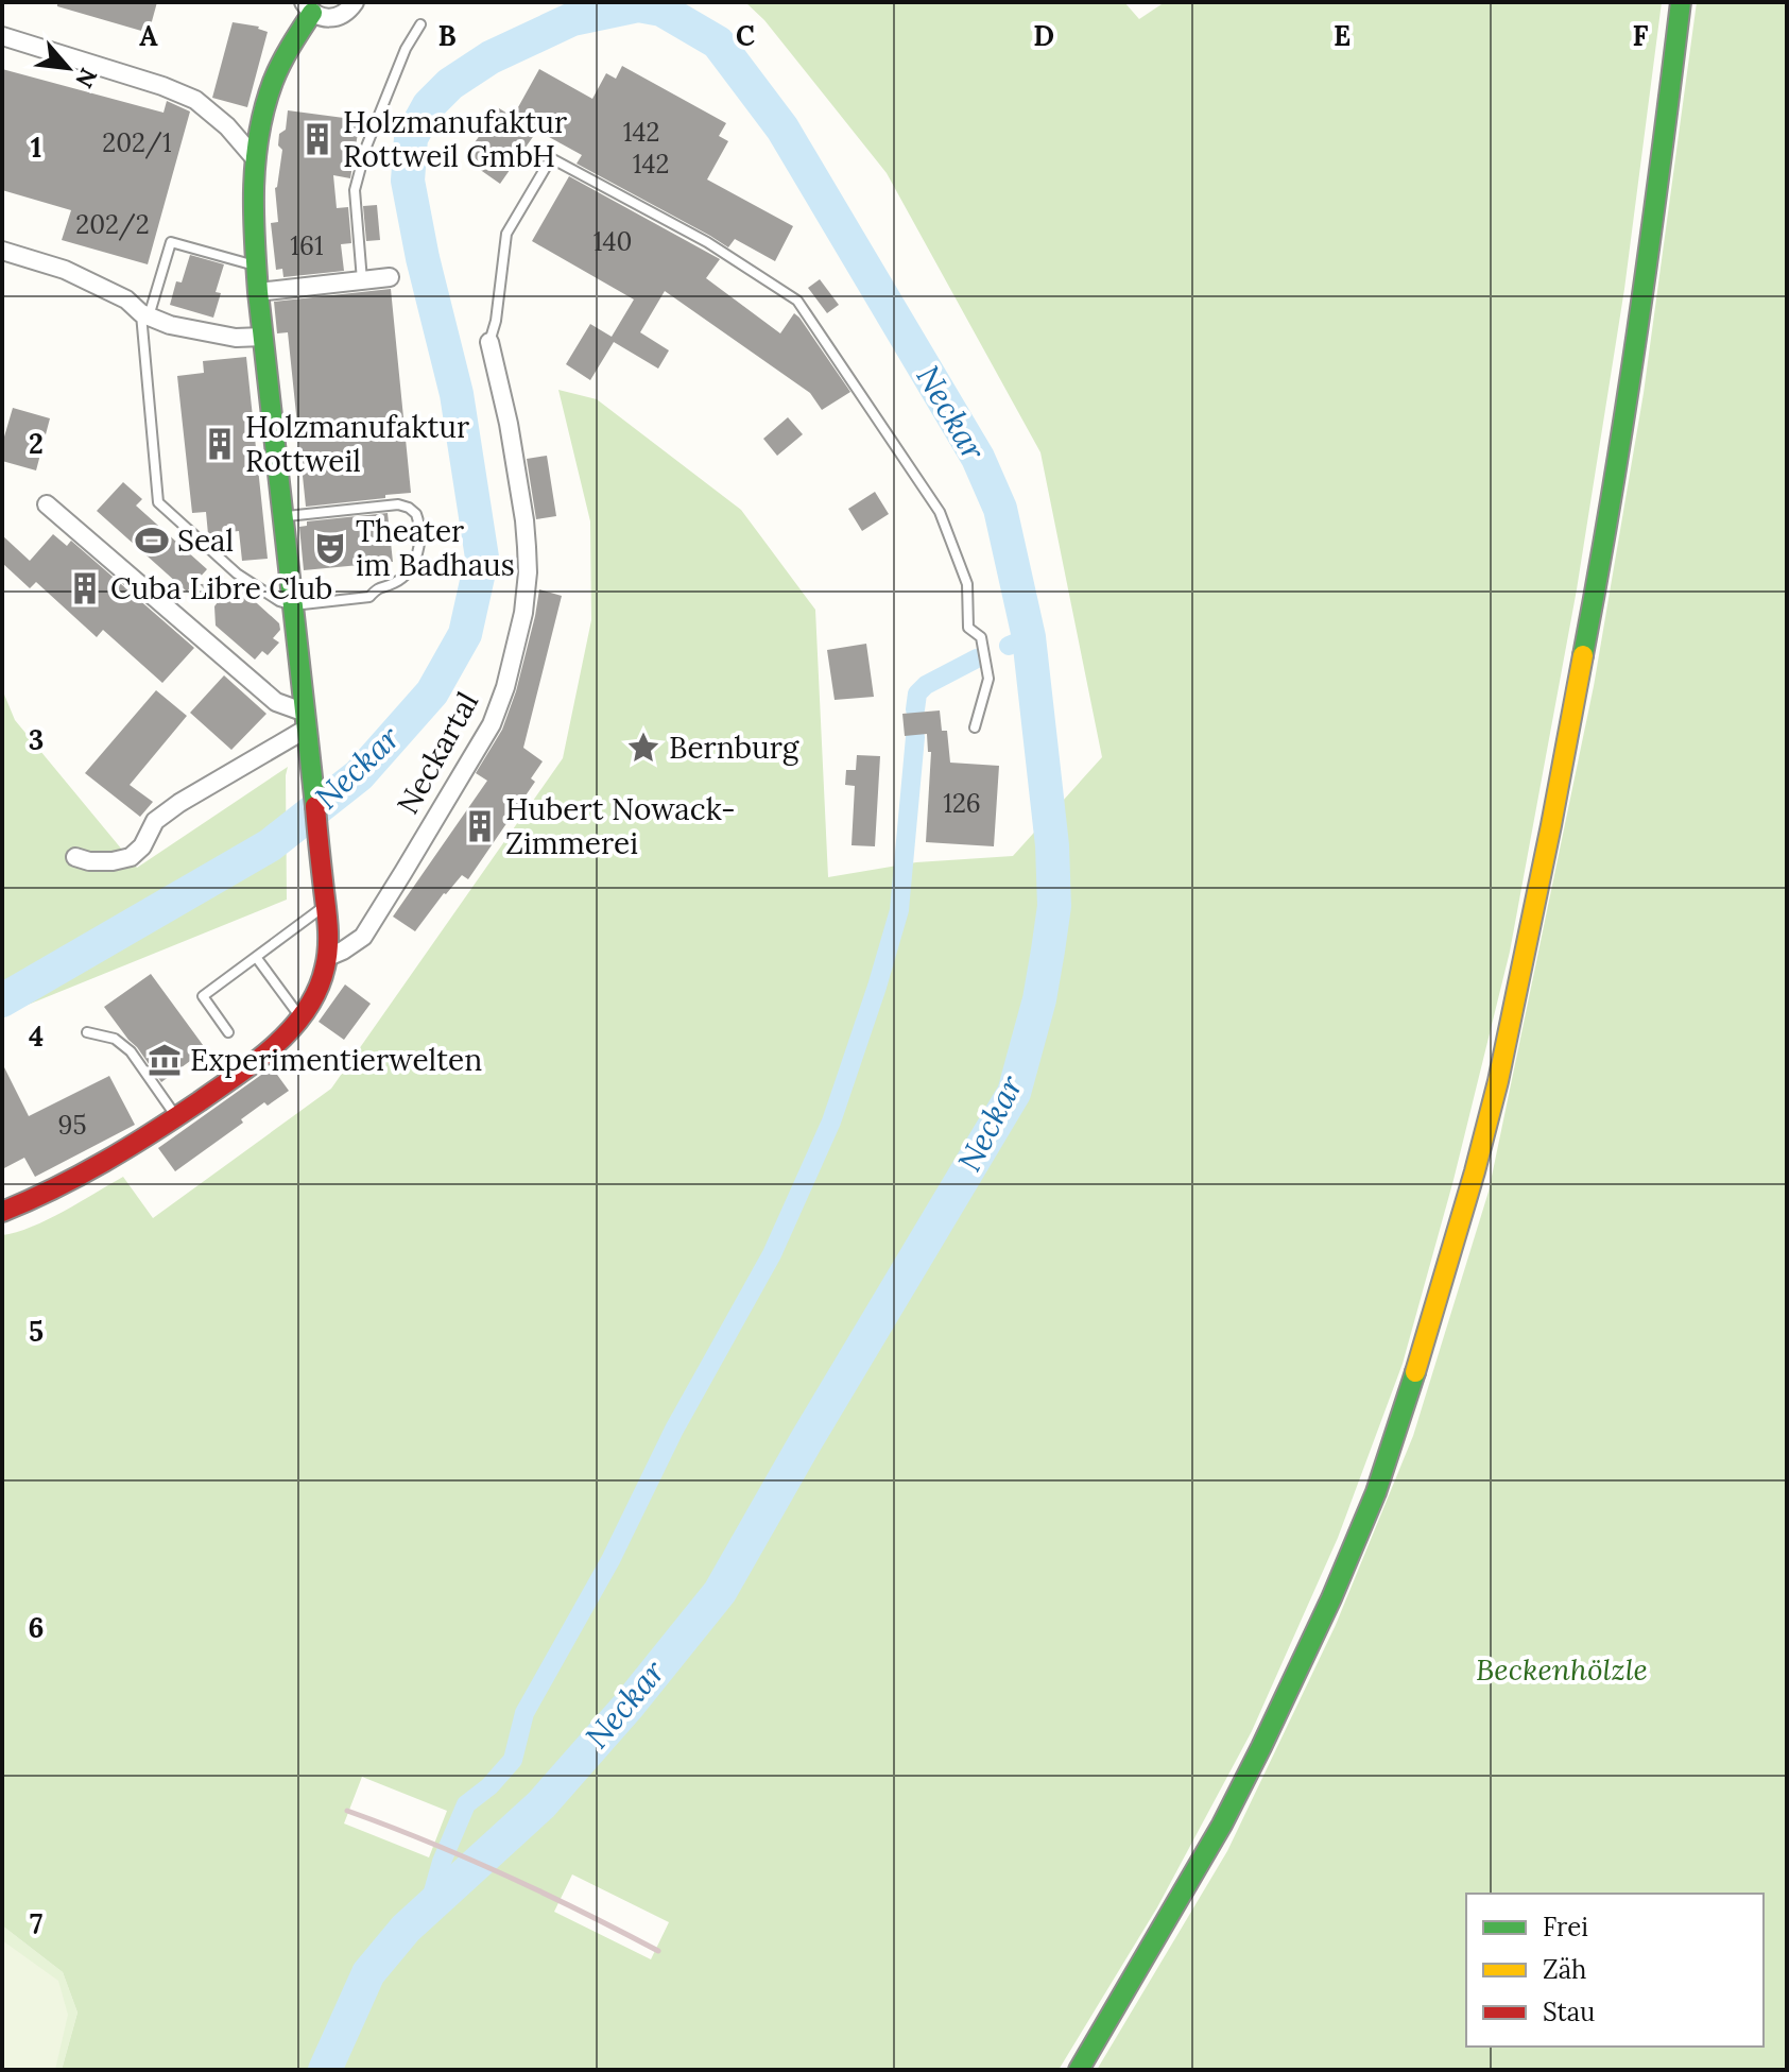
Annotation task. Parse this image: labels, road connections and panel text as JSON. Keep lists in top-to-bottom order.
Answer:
{
  "streets": {
    "street": ["Neckartal"]
  },
  "water": ["Neckar"],
  "parks": ["Beckenhölzle"],
  "places": {
    "building": [
      "Holzmanufaktur Rottweil GmbH",
      "Holzmanufaktur Rottweil",
      "Cuba Libre Club",
      "Hubert Nowack- Zimmerei"
    ],
    "sports": ["Seal"],
    "theatre": ["Theater im Badhaus"],
    "place": ["Bernburg"],
    "museum": ["Experimentierwelten"]
  },
  "house_numbers": [
    "142",
    "202/1",
    "142",
    "202/2",
    "140",
    "161",
    "126",
    "95"
  ],
  "legend": ["Frei", "Zäh", "Stau"],
  "north": "bottom right",
  "grid": {
    "columns": [
      "A",
      "B",
      "C",
      "D",
      "E",
      "F"
    ],
    "rows": [
      "1",
      "2",
      "3",
      "4",
      "5",
      "6",
      "7"
    ]
  }
}
